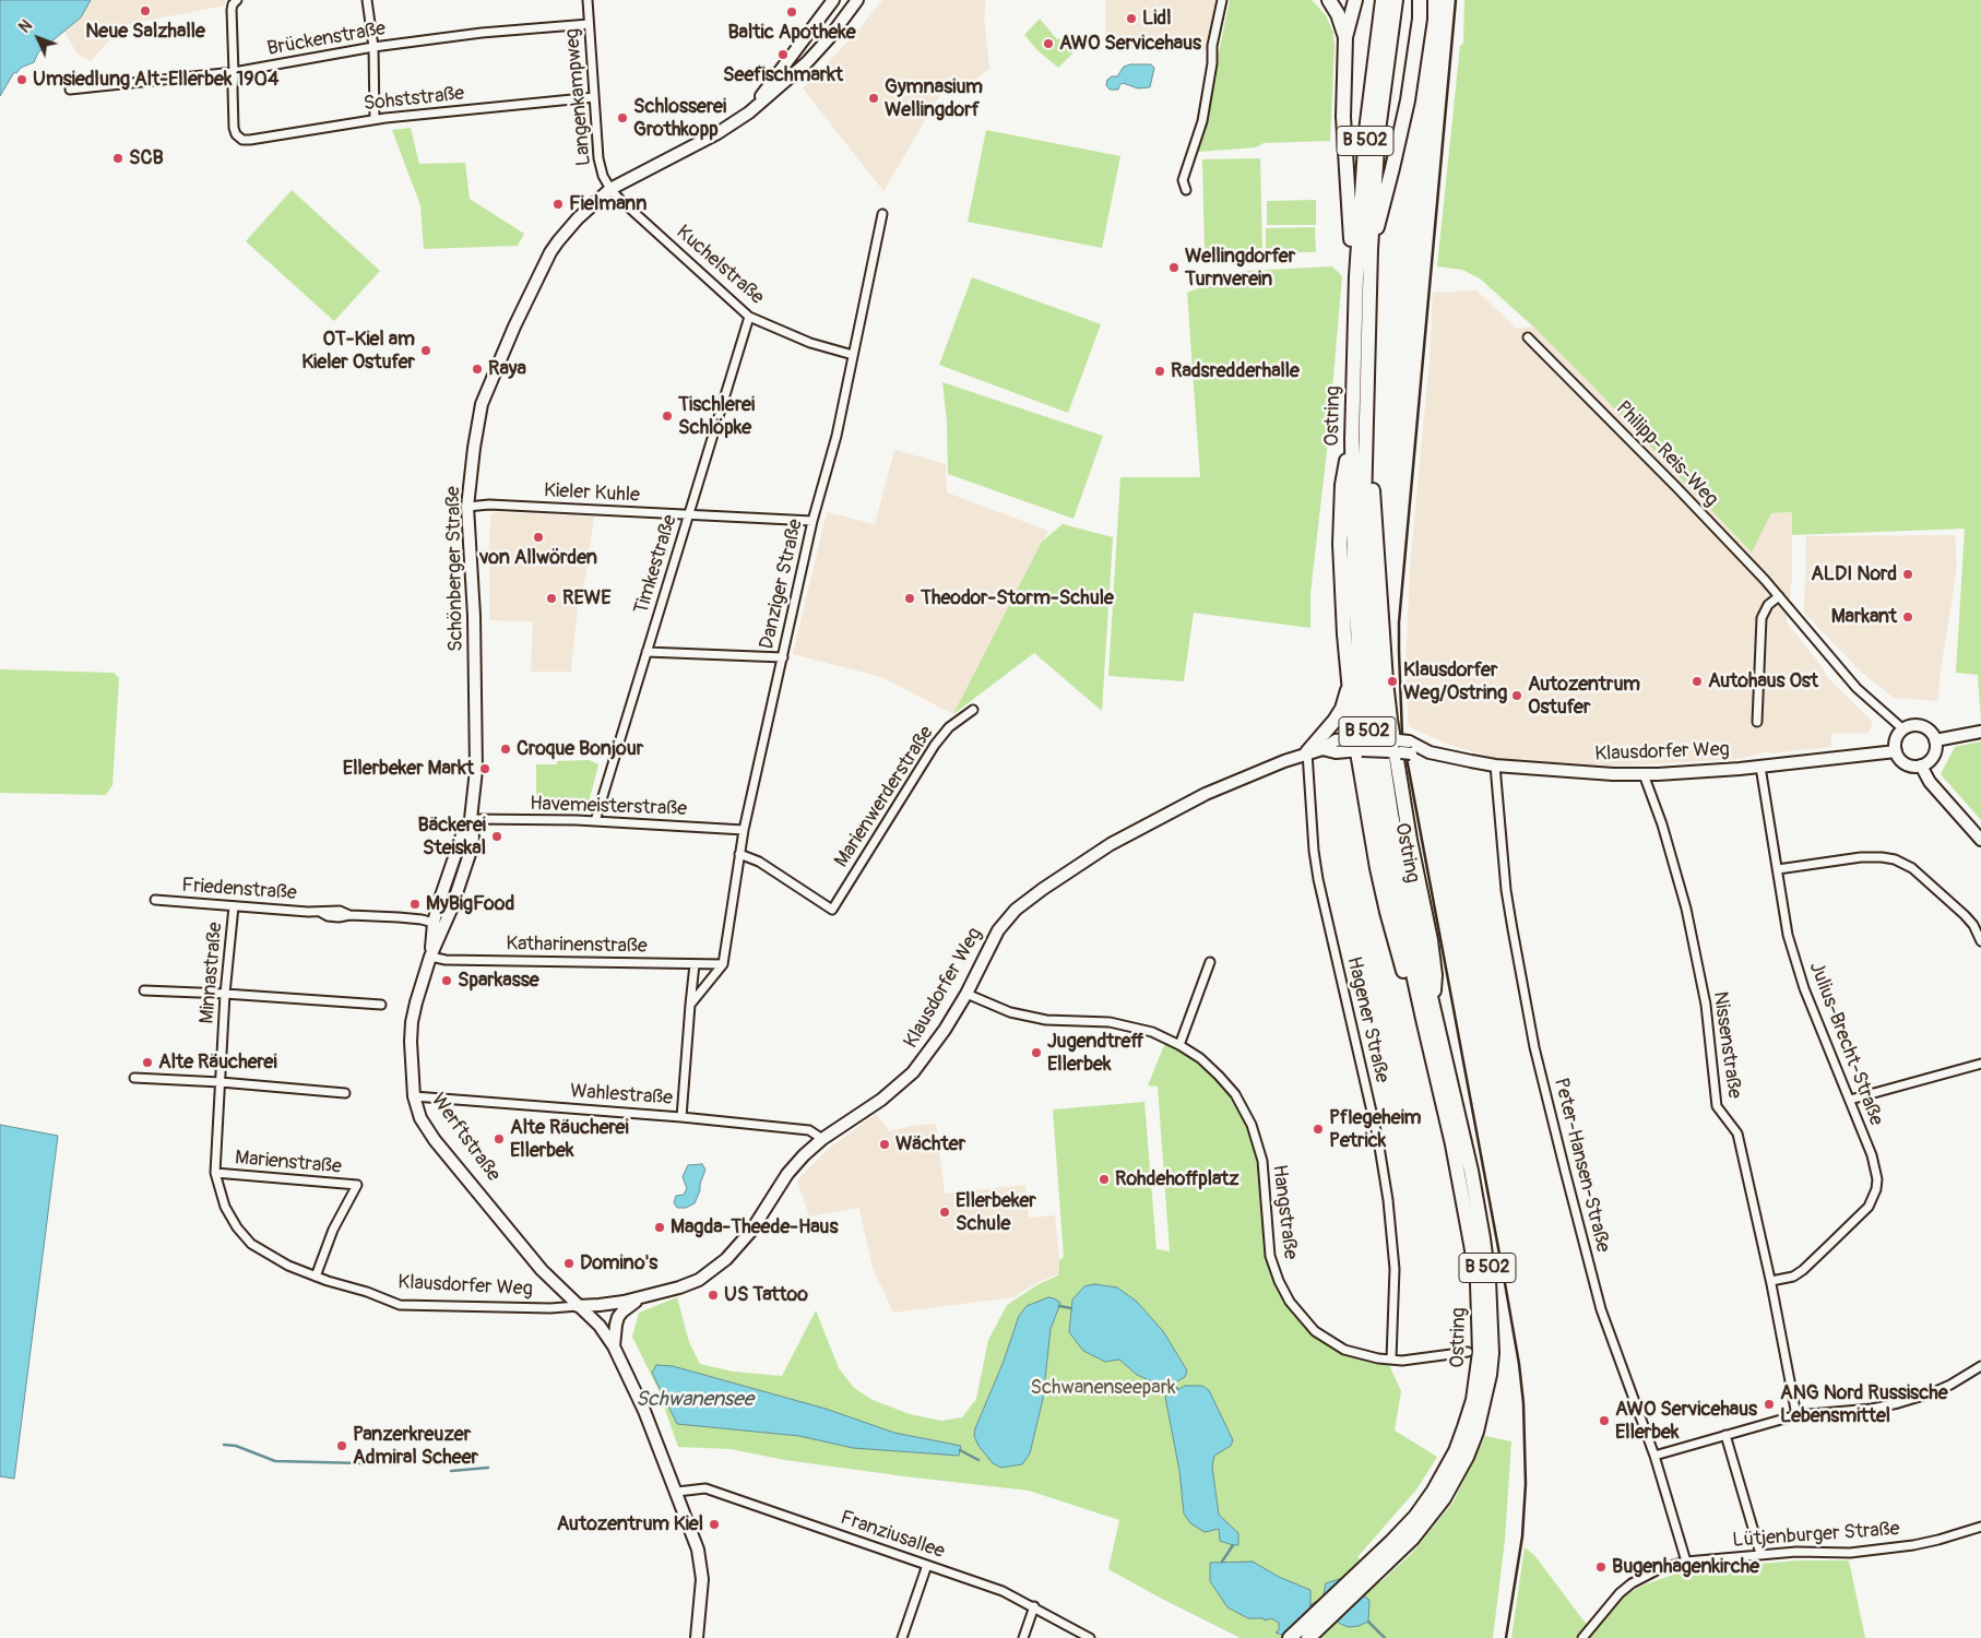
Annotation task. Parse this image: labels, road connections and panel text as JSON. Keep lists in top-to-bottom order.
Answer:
{
  "streets": {
    "highway": ["B 502", "Ostring"],
    "main road": ["Schönberger Straße", "Klausdorfer Weg", "Werftstraße"],
    "street": [
      "Brückenstraße",
      "Langenkampweg",
      "Sohststraße",
      "Kuchelstraße",
      "Philipp-Reis-Weg",
      "Kieler Kuhle",
      "Timkestraße",
      "Danziger Straße",
      "Marienwerderstraße",
      "Havemeisterstraße",
      "Friedenstraße",
      "Katharinenstraße",
      "Minnastraße",
      "Hagener Straße",
      "Julius-Brecht-Straße",
      "Nissenstraße",
      "Wahlestraße",
      "Marienstraße",
      "Peter-Hansen-Straße",
      "Hangstraße",
      "Franziusallee",
      "Lütjenburger Straße"
    ]
  },
  "crossings": [
    ["Brückenstraße", "Langenkampweg"],
    ["Brückenstraße", "Sohststraße"],
    ["Langenkampweg", "Sohststraße"],
    ["Langenkampweg", "Kuchelstraße"],
    ["Langenkampweg", "Schönberger Straße"],
    ["Kuchelstraße", "Timkestraße"],
    ["Kuchelstraße", "Schönberger Straße"],
    ["Kuchelstraße", "Danziger Straße"],
    ["Philipp-Reis-Weg", "Klausdorfer Weg"],
    ["Kieler Kuhle", "Timkestraße"],
    ["Kieler Kuhle", "Schönberger Straße"],
    ["Kieler Kuhle", "Danziger Straße"],
    ["Timkestraße", "Havemeisterstraße"],
    ["Schönberger Straße", "Havemeisterstraße"],
    ["Schönberger Straße", "Friedenstraße"],
    ["Schönberger Straße", "Katharinenstraße"],
    ["Schönberger Straße", "Wahlestraße"],
    ["Schönberger Straße", "Werftstraße"],
    ["Danziger Straße", "Marienwerderstraße"],
    ["Danziger Straße", "Havemeisterstraße"],
    ["Danziger Straße", "Katharinenstraße"],
    ["Klausdorfer Weg", "Minnastraße"],
    ["Klausdorfer Weg", "Hagener Straße"],
    ["Klausdorfer Weg", "Julius-Brecht-Straße"],
    ["Klausdorfer Weg", "Nissenstraße"],
    ["Klausdorfer Weg", "Wahlestraße"],
    ["Klausdorfer Weg", "Werftstraße"],
    ["Klausdorfer Weg", "Marienstraße"],
    ["Klausdorfer Weg", "Peter-Hansen-Straße"],
    ["Klausdorfer Weg", "Hangstraße"],
    ["Friedenstraße", "Minnastraße"],
    ["Minnastraße", "Marienstraße"],
    ["Hagener Straße", "Hangstraße"],
    ["Julius-Brecht-Straße", "Nissenstraße"],
    ["Wahlestraße", "Werftstraße"],
    ["Werftstraße", "Franziusallee"],
    ["Peter-Hansen-Straße", "Lütjenburger Straße"]
  ],
  "water": ["Schwanensee"],
  "parks": ["Schwanenseepark"],
  "places": [
    "Neue Salzhalle",
    "Baltic Apotheke",
    "Lidl",
    "AWO Servicehaus",
    "Seefischmarkt",
    "Umsiedlung Alt-Ellerbek 1904",
    "Gymnasium Wellingdorf",
    "Schlosserei Grothkopp",
    "SCB",
    "Fielmann",
    "Wellingdorfer Turnverein",
    "OT-Kiel am Kieler Ostufer",
    "Raya",
    "Radsredderhalle",
    "Tischlerei Schlöpke",
    "von Allwörden",
    "ALDI Nord",
    "REWE",
    "Theodor-Storm-Schule",
    "Markant",
    "Klausdorfer Weg/Ostring",
    "Autohaus Ost",
    "Autozentrum Ostufer",
    "Croque Bonjour",
    "Ellerbeker Markt",
    "Bäckerei Steiskal",
    "MyBigFood",
    "Sparkasse",
    "Jugendtreff Ellerbek",
    "Alte Räucherei",
    "Pflegeheim Petrick",
    "Alte Räucherei Ellerbek",
    "Wächter",
    "Rohdehoffplatz",
    "Ellerbeker Schule",
    "Magda-Theede-Haus",
    "Domino's",
    "US Tattoo",
    "ANG Nord Russische Lebensmittel",
    "AWO Servicehaus Ellerbek",
    "Panzerkreuzer Admiral Scheer",
    "Autozentrum Kiel",
    "Bugenhagenkirche"
  ],
  "north": "top left"
}
